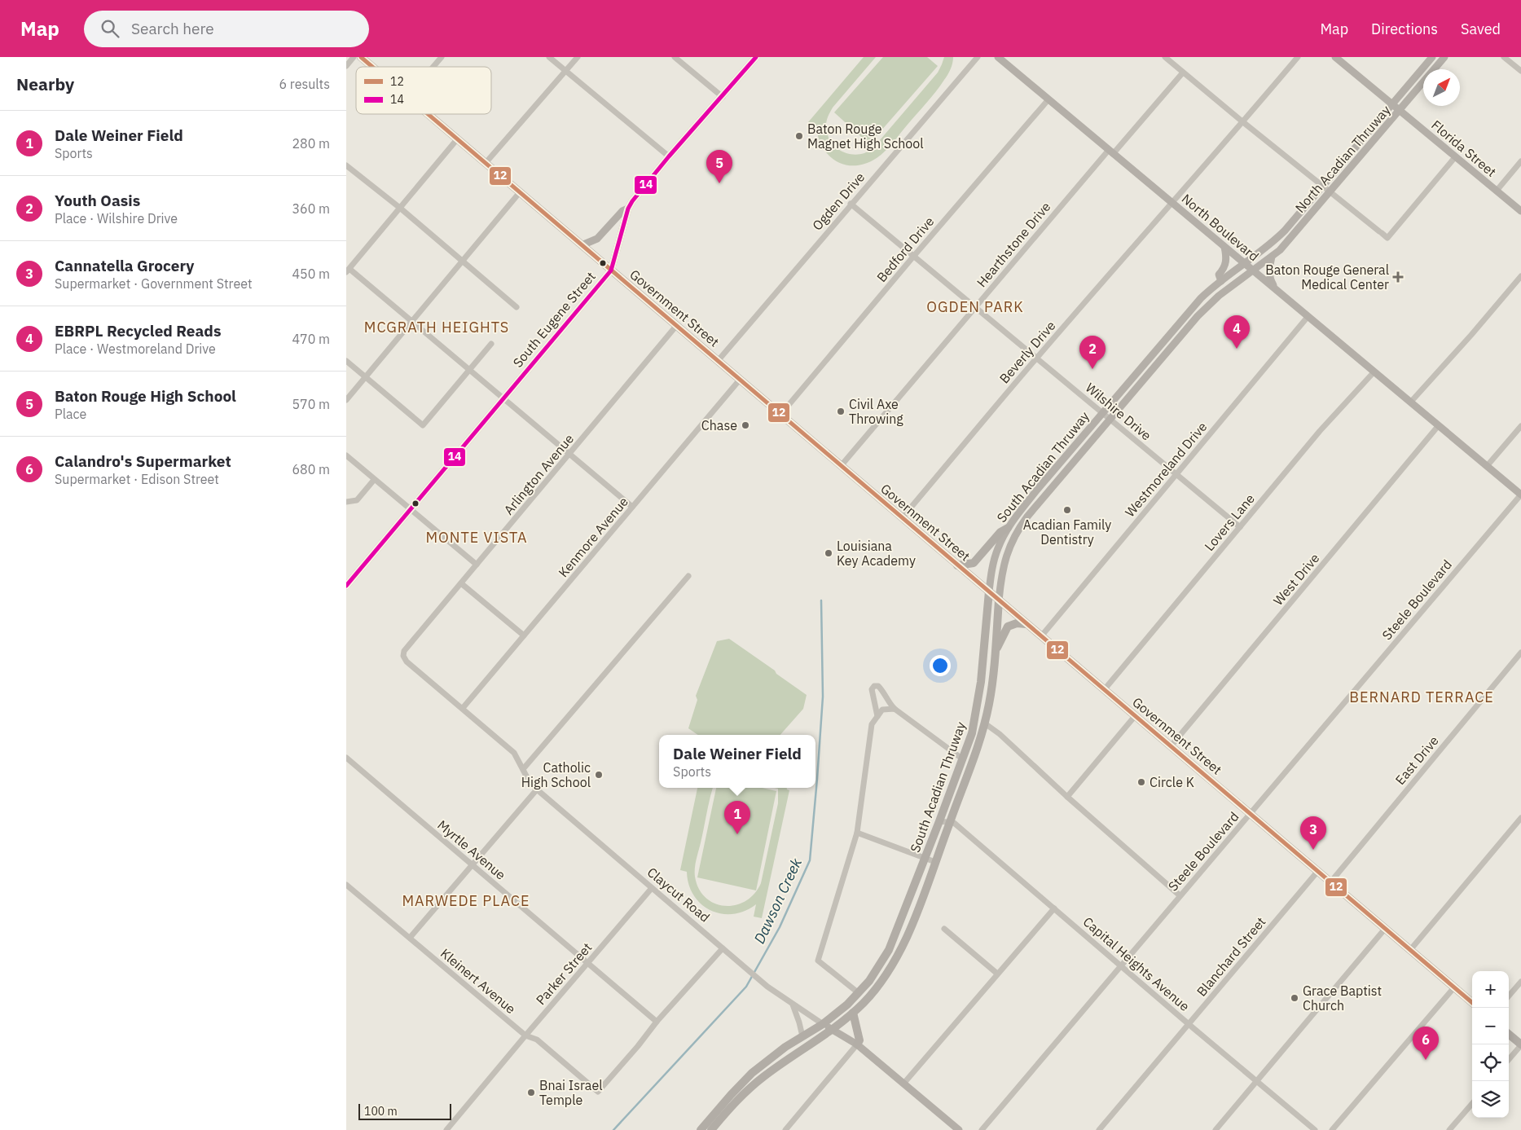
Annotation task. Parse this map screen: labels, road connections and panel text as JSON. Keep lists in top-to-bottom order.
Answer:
{
  "streets": {
    "main road": ["Government Street", "South Acadian Thruway"],
    "street": [
      "Florida Street",
      "North Acadian Thruway",
      "Ogden Drive",
      "North Boulevard",
      "Hearthstone Drive",
      "Bedford Drive",
      "South Eugene Street",
      "Beverly Drive",
      "Wilshire Drive",
      "Westmoreland Drive",
      "Arlington Avenue",
      "Lovers Lane",
      "Kenmore Avenue",
      "West Drive",
      "Steele Boulevard",
      "East Drive",
      "Myrtle Avenue",
      "Claycut Road",
      "Blanchard Street",
      "Capital Heights Avenue",
      "Parker Street",
      "Kleinert Avenue"
    ]
  },
  "crossings": [
    ["Florida Street", "North Acadian Thruway"],
    ["North Acadian Thruway", "North Boulevard"],
    ["North Acadian Thruway", "South Acadian Thruway"],
    ["Ogden Drive", "Government Street"],
    ["Ogden Drive", "Wilshire Drive"],
    ["North Boulevard", "Hearthstone Drive"],
    ["North Boulevard", "Bedford Drive"],
    ["North Boulevard", "Beverly Drive"],
    ["North Boulevard", "South Acadian Thruway"],
    ["North Boulevard", "Westmoreland Drive"],
    ["North Boulevard", "Lovers Lane"],
    ["North Boulevard", "West Drive"],
    ["North Boulevard", "Steele Boulevard"],
    ["Hearthstone Drive", "Government Street"],
    ["Hearthstone Drive", "Wilshire Drive"],
    ["Bedford Drive", "Government Street"],
    ["Bedford Drive", "Wilshire Drive"],
    ["Government Street", "South Eugene Street"],
    ["Government Street", "Beverly Drive"],
    ["Government Street", "South Acadian Thruway"],
    ["Government Street", "Westmoreland Drive"],
    ["Government Street", "Arlington Avenue"],
    ["Government Street", "Lovers Lane"],
    ["Government Street", "Kenmore Avenue"],
    ["Government Street", "West Drive"],
    ["Government Street", "Steele Boulevard"],
    ["Government Street", "East Drive"],
    ["Government Street", "Blanchard Street"],
    ["Beverly Drive", "Wilshire Drive"],
    ["Wilshire Drive", "South Acadian Thruway"],
    ["Wilshire Drive", "Westmoreland Drive"],
    ["Wilshire Drive", "Lovers Lane"],
    ["South Acadian Thruway", "Claycut Road"],
    ["South Acadian Thruway", "Capital Heights Avenue"],
    ["Arlington Avenue", "Claycut Road"],
    ["Kenmore Avenue", "Claycut Road"],
    ["Steele Boulevard", "Capital Heights Avenue"],
    ["Myrtle Avenue", "Parker Street"],
    ["Myrtle Avenue", "Kleinert Avenue"],
    ["Claycut Road", "Parker Street"],
    ["Blanchard Street", "Capital Heights Avenue"],
    ["Parker Street", "Kleinert Avenue"]
  ],
  "districts": [
    "OGDEN PARK",
    "MCGRATH HEIGHTS",
    "MONTE VISTA",
    "BERNARD TERRACE",
    "MARWEDE PLACE"
  ],
  "water": ["Dawson Creek"],
  "places": {
    "other": [
      "Baton Rouge Magnet High School",
      "Civil Axe Throwing",
      "Chase",
      "Acadian Family Dentistry",
      "Louisiana Key Academy",
      "Catholic High School",
      "Circle K",
      "Grace Baptist Church",
      "Bnai Israel Temple"
    ],
    "health": ["Baton Rouge General Medical Center"]
  },
  "lines": ["transit line 12", "transit line 14"],
  "legend": ["12", "14"],
  "scale_bar": "100 m",
  "north": "top right",
  "page": {
    "header": "Map",
    "search": "Search here",
    "nav": ["Map", "Directions", "Saved"],
    "heading": ["Nearby", "6 results"],
    "list": [
      {
        "mark": "1",
        "name": "Dale Weiner Field",
        "note": "Sports",
        "value": "280 m"
      },
      {
        "mark": "2",
        "name": "Youth Oasis",
        "note": "Place · Wilshire Drive",
        "value": "360 m"
      },
      {
        "mark": "3",
        "name": "Cannatella Grocery",
        "note": "Supermarket · Government Street",
        "value": "450 m"
      },
      {
        "mark": "4",
        "name": "EBRPL Recycled Reads",
        "note": "Place · Westmoreland Drive",
        "value": "470 m"
      },
      {
        "mark": "5",
        "name": "Baton Rouge High School",
        "note": "Place",
        "value": "570 m"
      },
      {
        "mark": "6",
        "name": "Calandro's Supermarket",
        "note": "Supermarket · Edison Street",
        "value": "680 m"
      }
    ],
    "pins": [
      "5",
      "4",
      "2",
      "1",
      "3",
      "6"
    ],
    "popup": ["Dale Weiner Field", "Sports"],
    "map_buttons": ["+", "−"],
    "scale": "100 m"
  }
}
